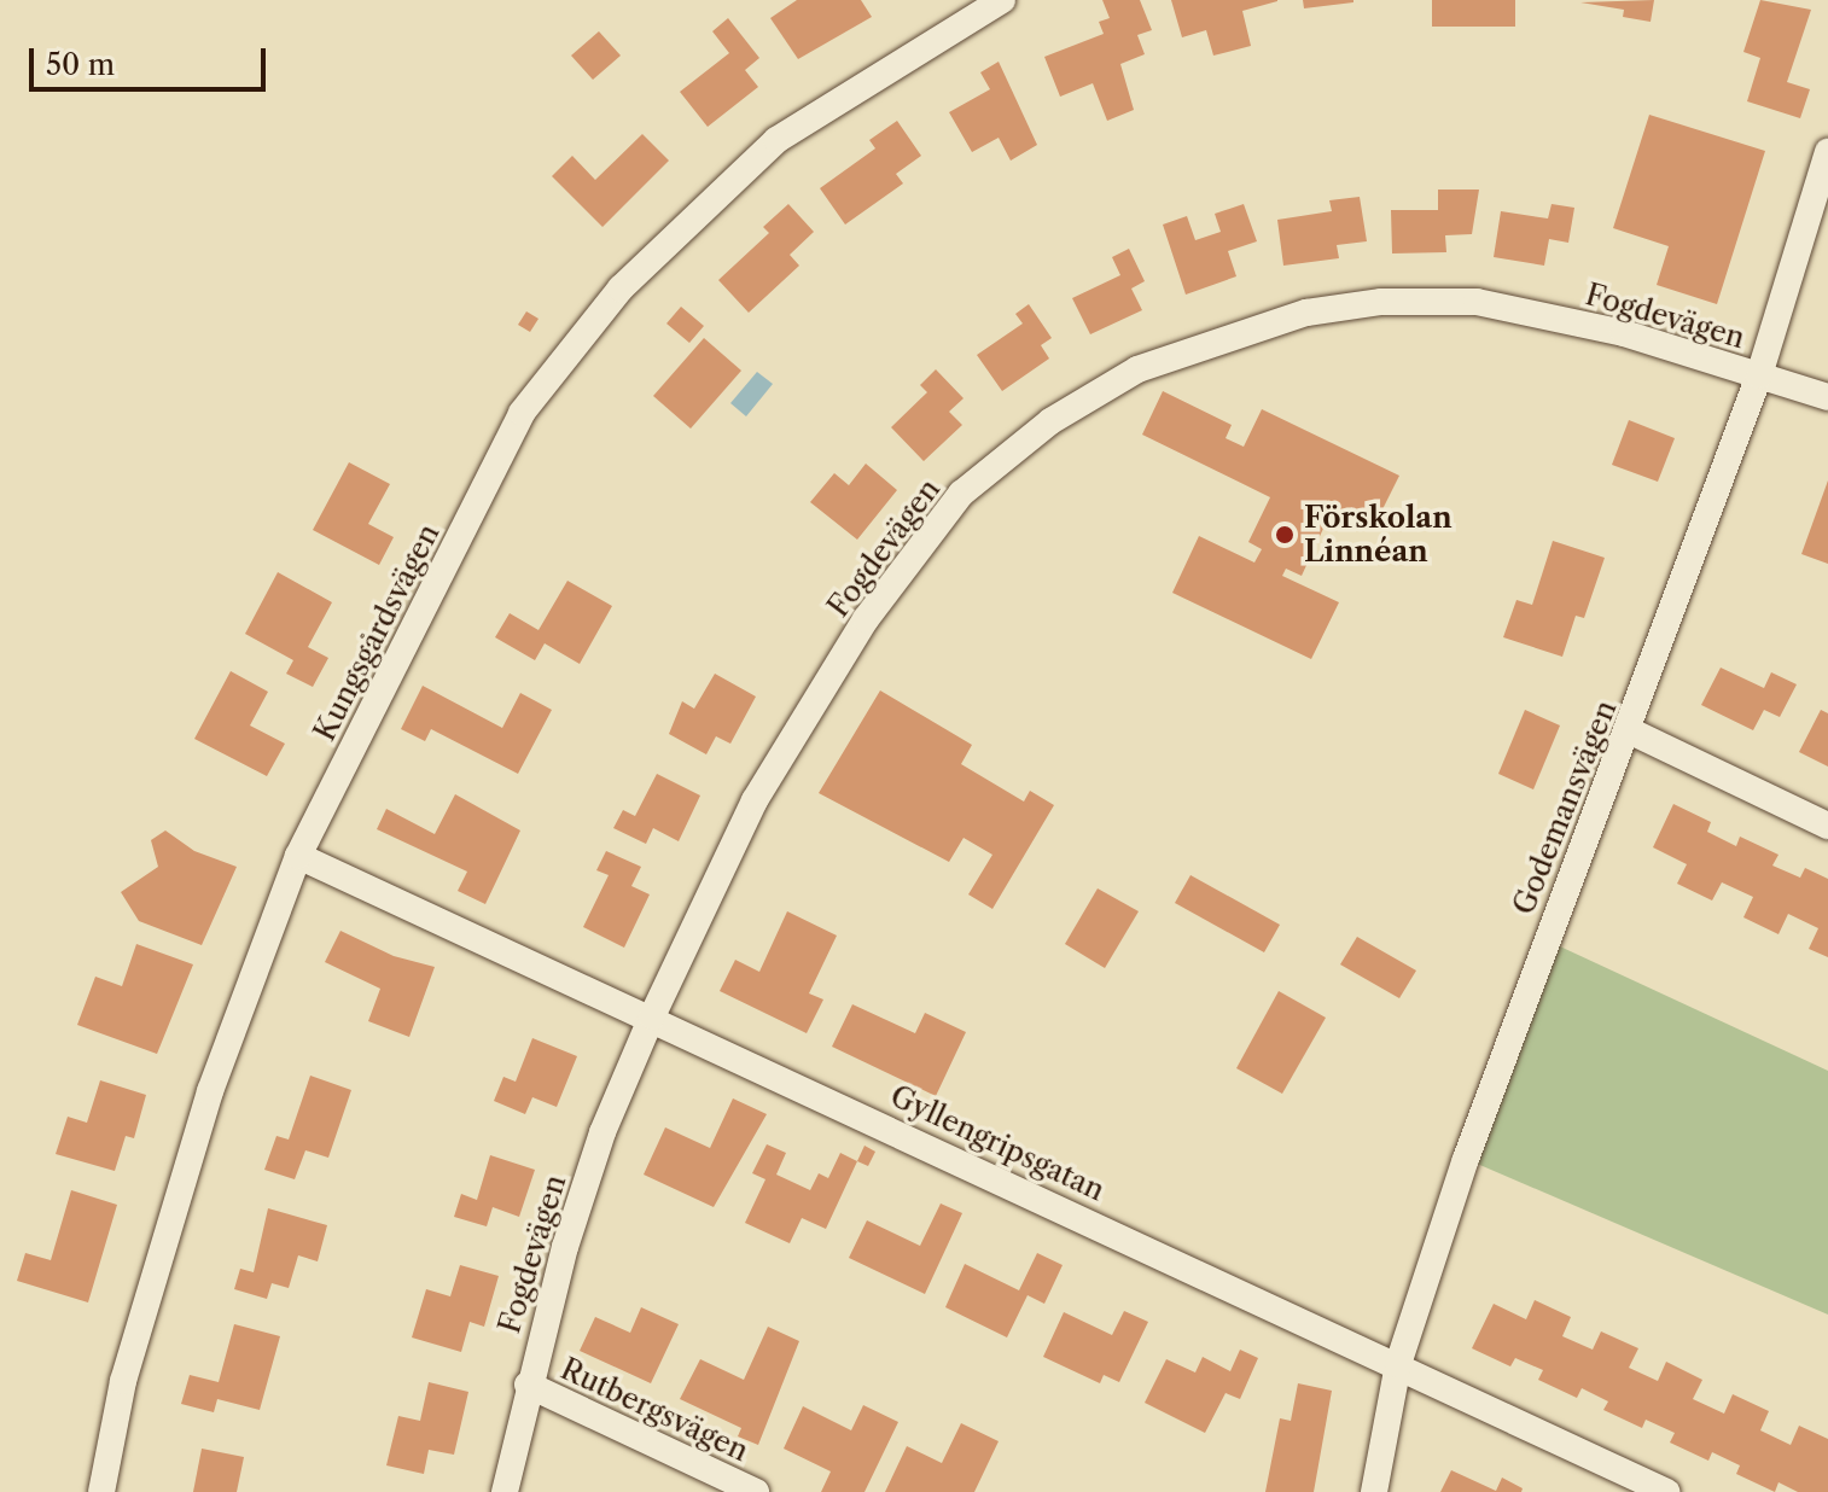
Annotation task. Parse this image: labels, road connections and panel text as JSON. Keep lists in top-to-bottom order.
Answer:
{
  "streets": {
    "street": [
      "Fogdevägen",
      "Kungsgårdsvägen",
      "Godemansvägen",
      "Gyllengripsgatan",
      "Rutbergsvägen"
    ]
  },
  "crossings": [
    ["Fogdevägen", "Godemansvägen"],
    ["Fogdevägen", "Gyllengripsgatan"],
    ["Fogdevägen", "Rutbergsvägen"],
    ["Kungsgårdsvägen", "Gyllengripsgatan"],
    ["Godemansvägen", "Gyllengripsgatan"]
  ],
  "places": ["Förskolan Linnéan"],
  "scale_bar": "50 m"
}
